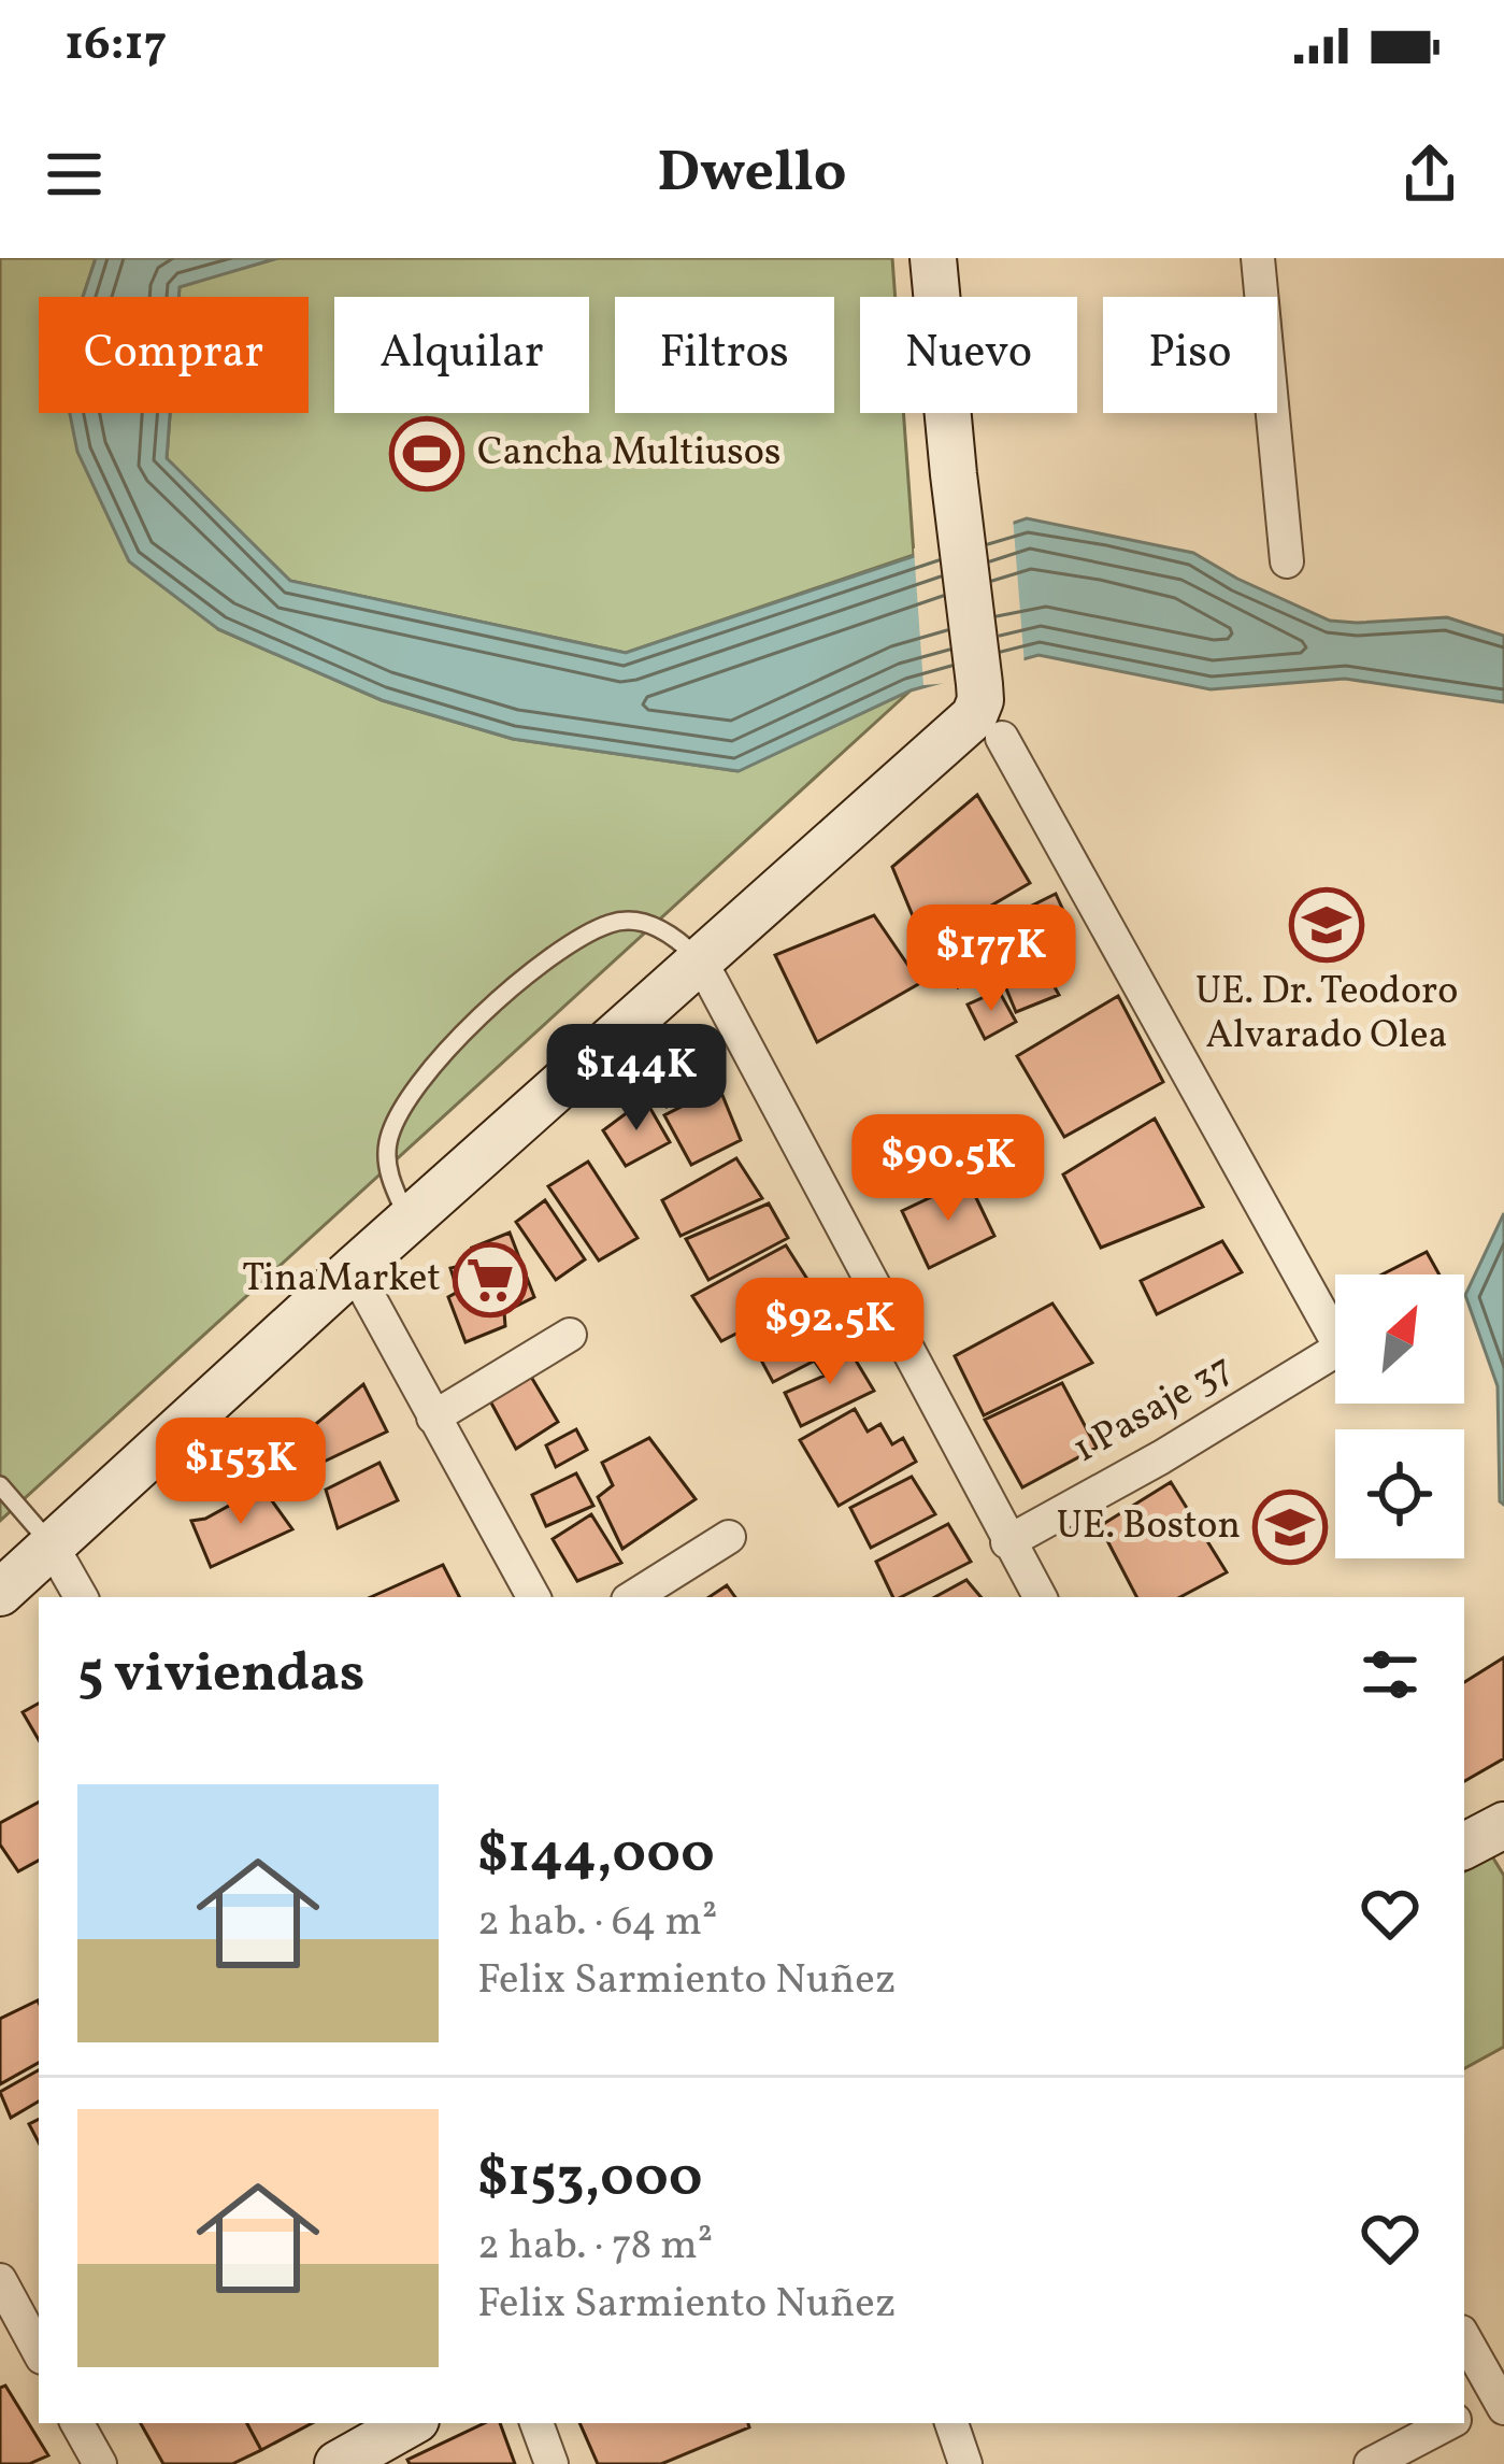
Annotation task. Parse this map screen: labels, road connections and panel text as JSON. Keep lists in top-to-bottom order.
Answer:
{
  "streets": {
    "street": ["1 Pasaje 37"]
  },
  "places": {
    "sports": ["Cancha Multiusos"],
    "school or university": ["UE. Dr. Teodoro Alvarado Olea", "UE. Boston"],
    "supermarket": ["TinaMarket"]
  },
  "north": "top right",
  "page": {
    "status": "16:17",
    "header": "Dwello",
    "chip": [
      "Comprar",
      "Alquilar",
      "Filtros",
      "Nuevo",
      "Piso"
    ],
    "price": [
      "$177K",
      "$144K",
      "$90.5K",
      "$92.5K",
      "$153K"
    ],
    "heading": "5 viviendas",
    "list": [
      {
        "name": "$144,000",
        "note": "2 hab. · 64 m² · Felix Sarmiento Nuñez"
      },
      {
        "name": "$153,000",
        "note": "2 hab. · 78 m² · Felix Sarmiento Nuñez"
      }
    ]
  }
}
